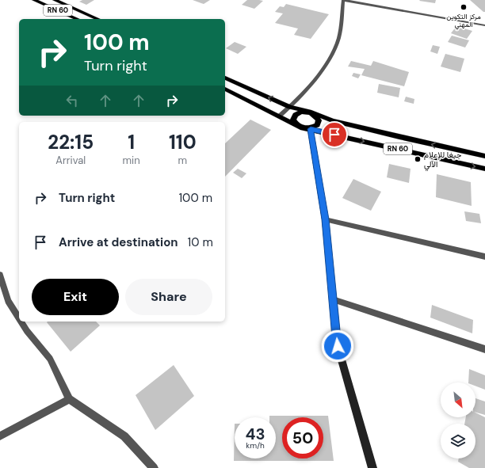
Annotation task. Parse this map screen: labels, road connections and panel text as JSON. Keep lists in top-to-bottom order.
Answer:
{
  "streets": {
    "main road": ["RN 60"]
  },
  "places": ["مركز التكوين المهني", "جيغا للإعلام الآلي"],
  "north": "bottom right",
  "page": {
    "turn": ["100 m", "Turn right"],
    "eta": [
      "22:15",
      "Arrival",
      "1",
      "min",
      "110",
      "m"
    ],
    "list": [
      {
        "name": "Turn right",
        "value": "100 m"
      },
      {
        "name": "Arrive at destination",
        "value": "10 m"
      }
    ],
    "buttons": ["Exit", "Share"],
    "speed": "43 km/h",
    "limit": "50"
  }
}
